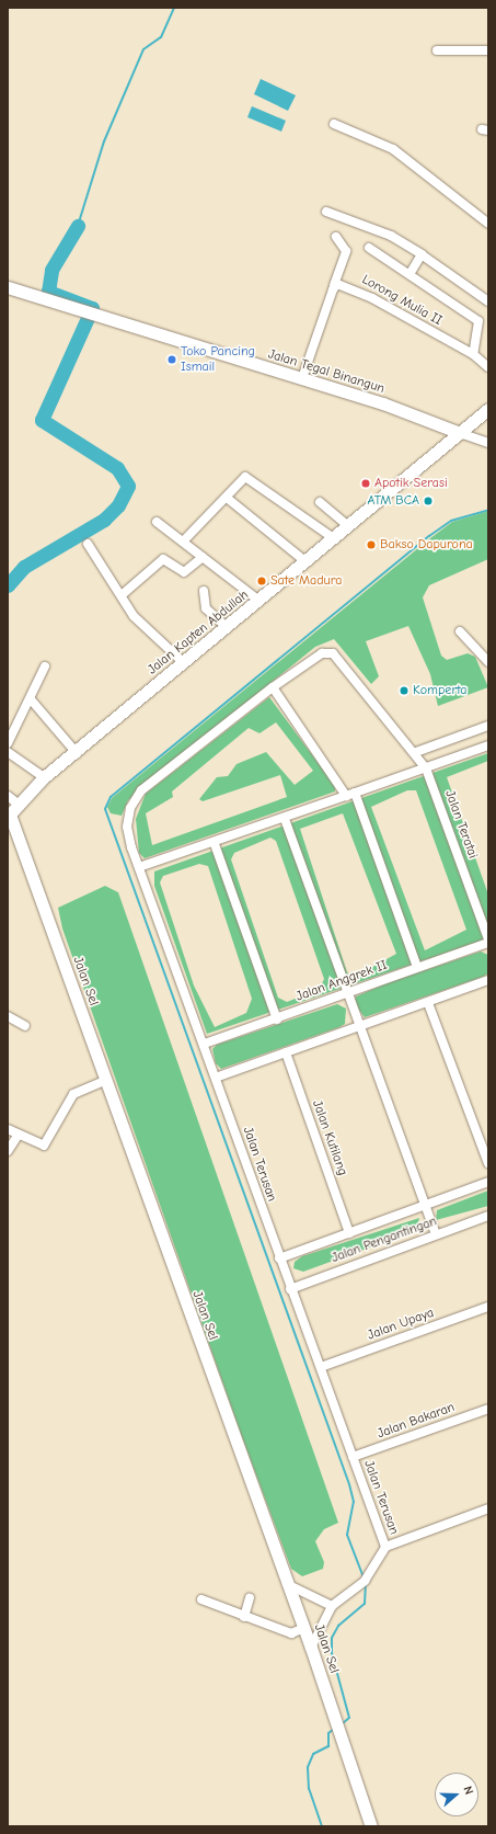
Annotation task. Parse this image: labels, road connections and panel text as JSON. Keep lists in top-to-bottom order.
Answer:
{
  "streets": {
    "street": [
      "Lorong Mulia II",
      "Jalan Tegal Binangun",
      "Jalan Kapten Abdullah",
      "Jalan Teratai",
      "Jalan Sel",
      "Jalan Anggrek II",
      "Jalan Kutilang",
      "Jalan Terusan",
      "Jalan Pengantingan",
      "Jalan Upaya",
      "Jalan Bakaran"
    ]
  },
  "crossings": [
    ["Jalan Tegal Binangun", "Jalan Kapten Abdullah"],
    ["Jalan Kapten Abdullah", "Jalan Sel"],
    ["Jalan Teratai", "Jalan Anggrek II"],
    ["Jalan Teratai", "Jalan Terusan"],
    ["Jalan Anggrek II", "Jalan Terusan"],
    ["Jalan Terusan", "Jalan Pengantingan"],
    ["Jalan Terusan", "Jalan Upaya"],
    ["Jalan Terusan", "Jalan Bakaran"]
  ],
  "places": [
    "Toko Pancing Ismail",
    "Apotik Serasi",
    "ATM BCA",
    "Bakso Dapurona",
    "Sate Madura",
    "Komperta"
  ],
  "north": "right"
}
